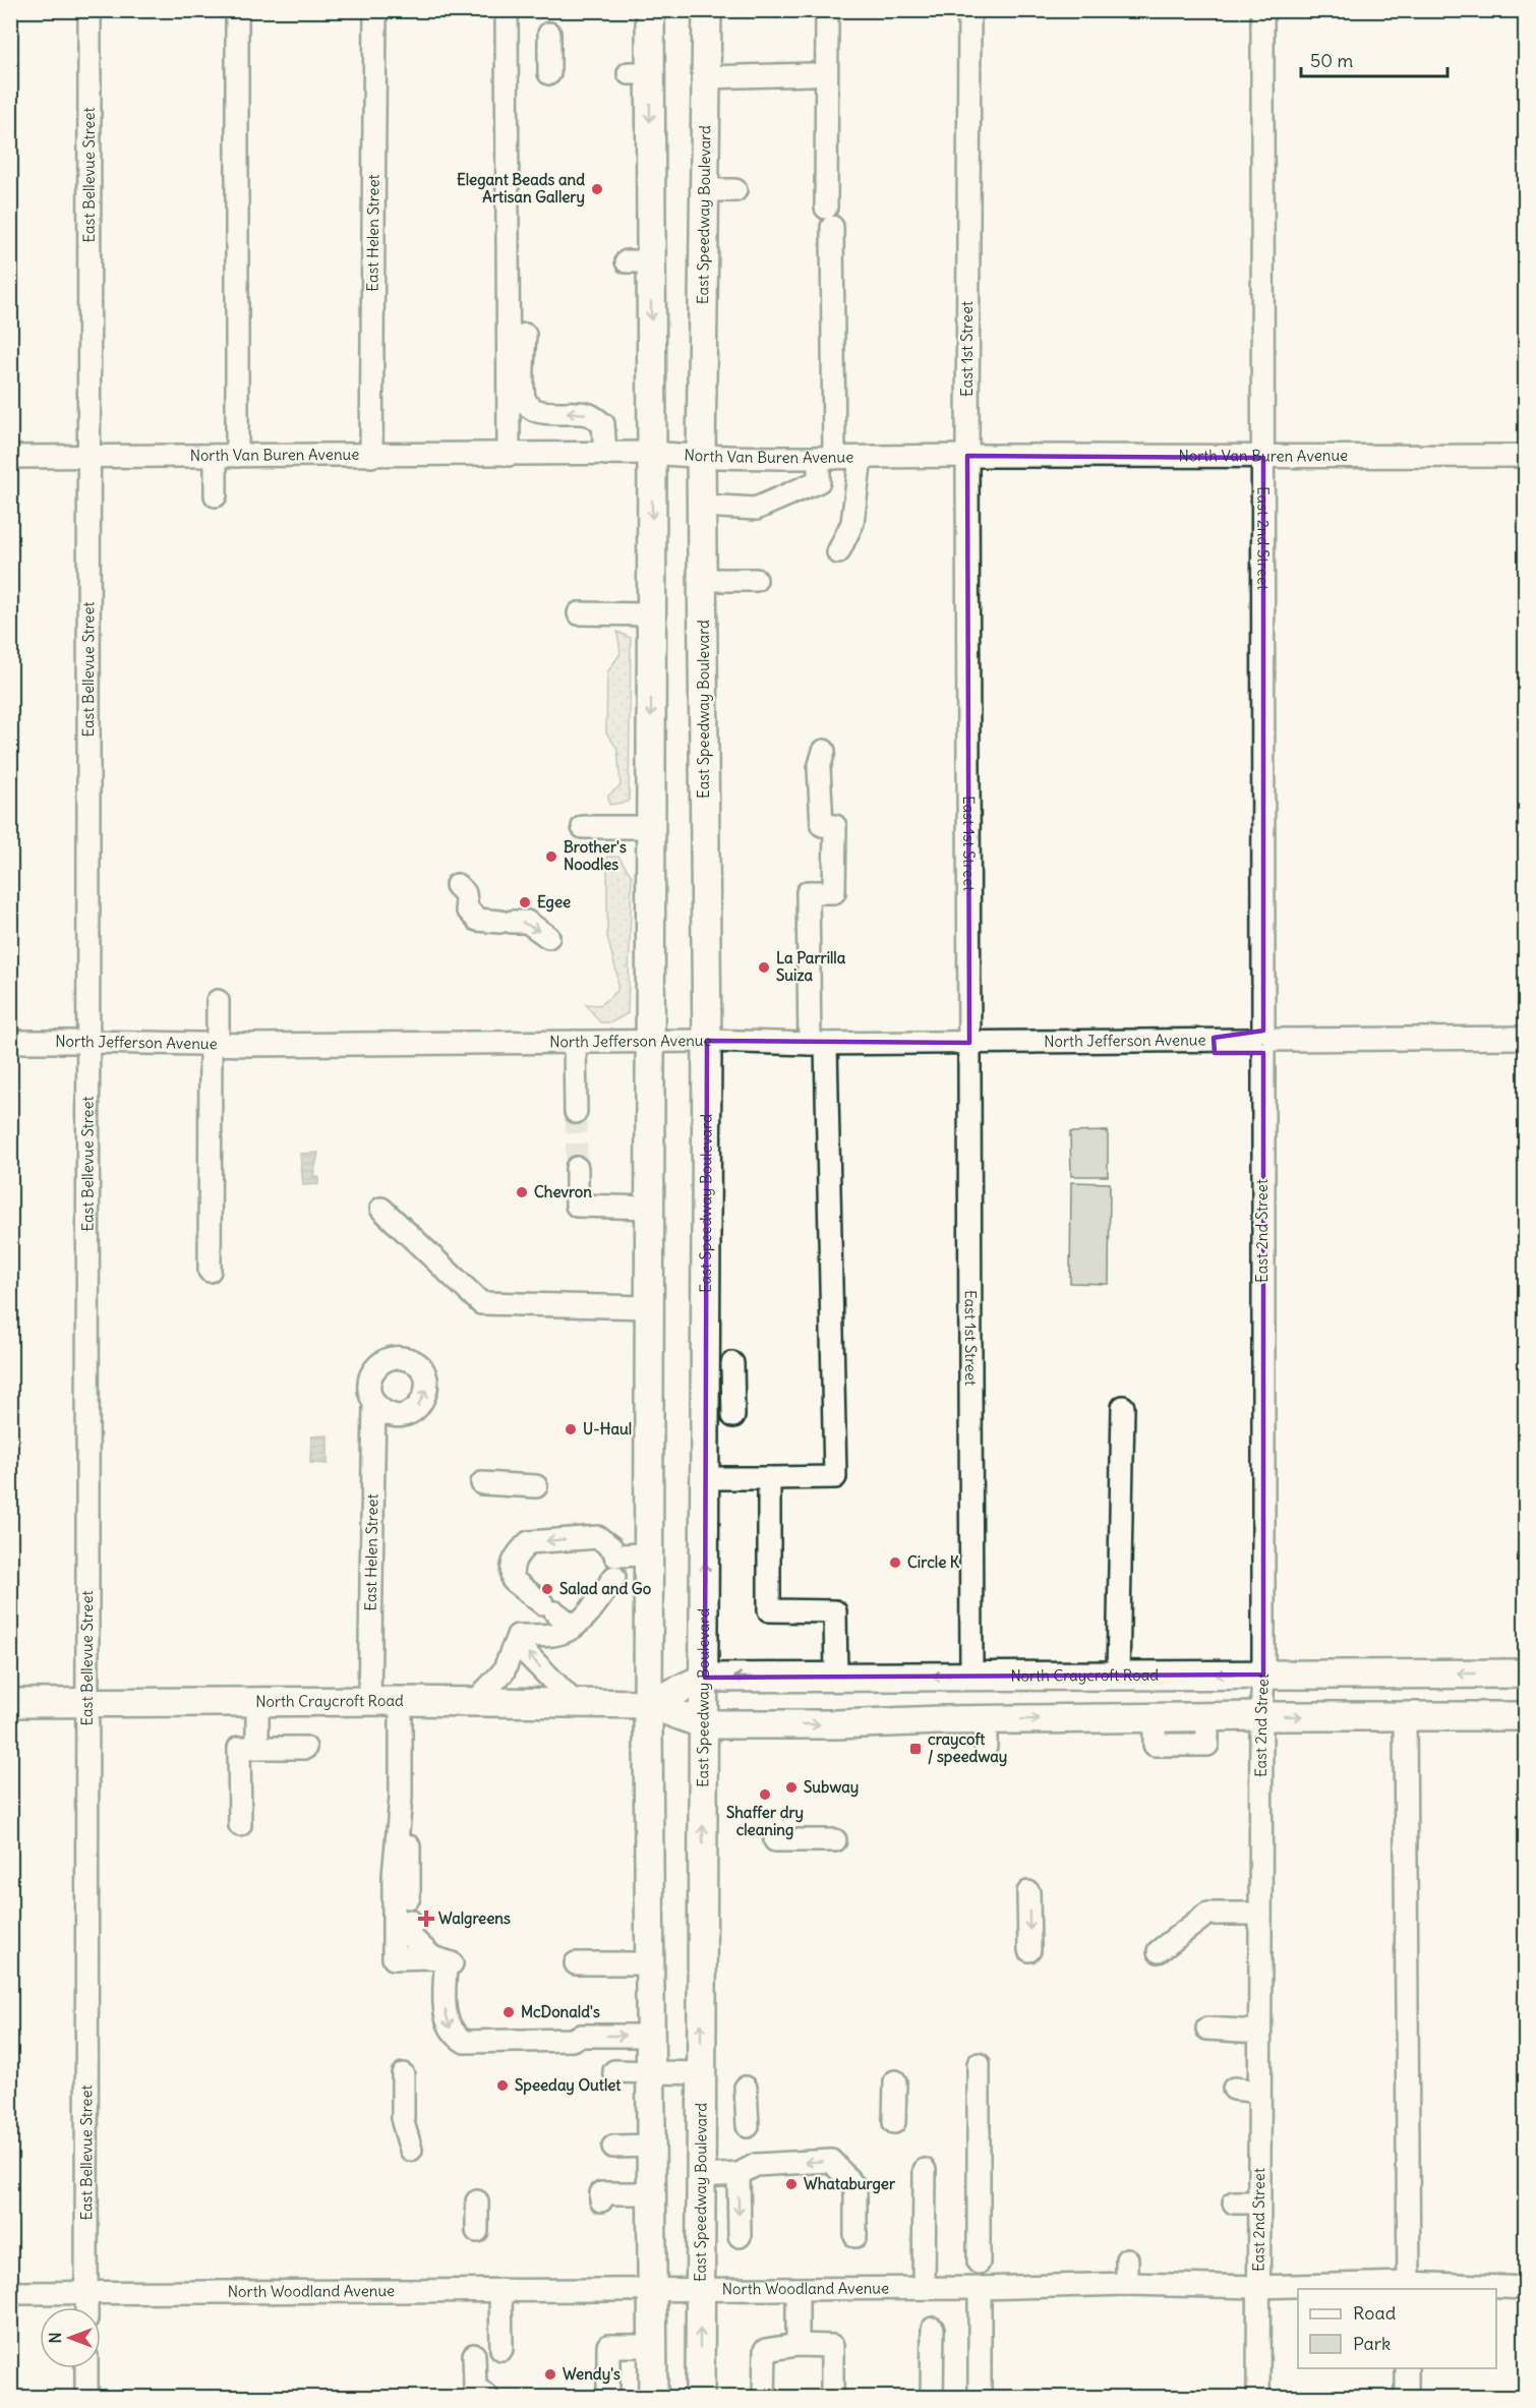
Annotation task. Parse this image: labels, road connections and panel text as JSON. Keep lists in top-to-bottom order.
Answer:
{
  "streets": {
    "main road": ["East Speedway Boulevard", "North Craycroft Road"],
    "street": [
      "East Bellevue Street",
      "East Helen Street",
      "East 1st Street",
      "North Van Buren Avenue",
      "East 2nd Street",
      "North Jefferson Avenue",
      "North Woodland Avenue"
    ]
  },
  "crossings": [
    ["East Bellevue Street", "North Van Buren Avenue"],
    ["East Bellevue Street", "North Jefferson Avenue"],
    ["East Bellevue Street", "North Craycroft Road"],
    ["East Bellevue Street", "North Woodland Avenue"],
    ["East Speedway Boulevard", "North Van Buren Avenue"],
    ["East Speedway Boulevard", "North Jefferson Avenue"],
    ["East Speedway Boulevard", "North Craycroft Road"],
    ["East Speedway Boulevard", "North Woodland Avenue"],
    ["East Helen Street", "North Van Buren Avenue"],
    ["East Helen Street", "North Craycroft Road"],
    ["East 1st Street", "North Van Buren Avenue"],
    ["East 1st Street", "North Jefferson Avenue"],
    ["East 1st Street", "North Craycroft Road"],
    ["North Van Buren Avenue", "East 2nd Street"],
    ["East 2nd Street", "North Jefferson Avenue"],
    ["East 2nd Street", "North Craycroft Road"],
    ["East 2nd Street", "North Woodland Avenue"]
  ],
  "places": {
    "other": [
      "Elegant Beads and Artisan Gallery",
      "Brother's Noodles",
      "Egee",
      "La Parrilla Suiza",
      "Chevron",
      "U-Haul",
      "Circle K",
      "Salad and Go",
      "Subway",
      "Shaffer dry cleaning",
      "McDonald's",
      "Speeday Outlet",
      "Whataburger",
      "Wendy's"
    ],
    "transit": ["craycoft / speedway"],
    "health": ["Walgreens"]
  },
  "legend": ["Road", "Park"],
  "scale_bar": "50 m",
  "north": "left"
}
